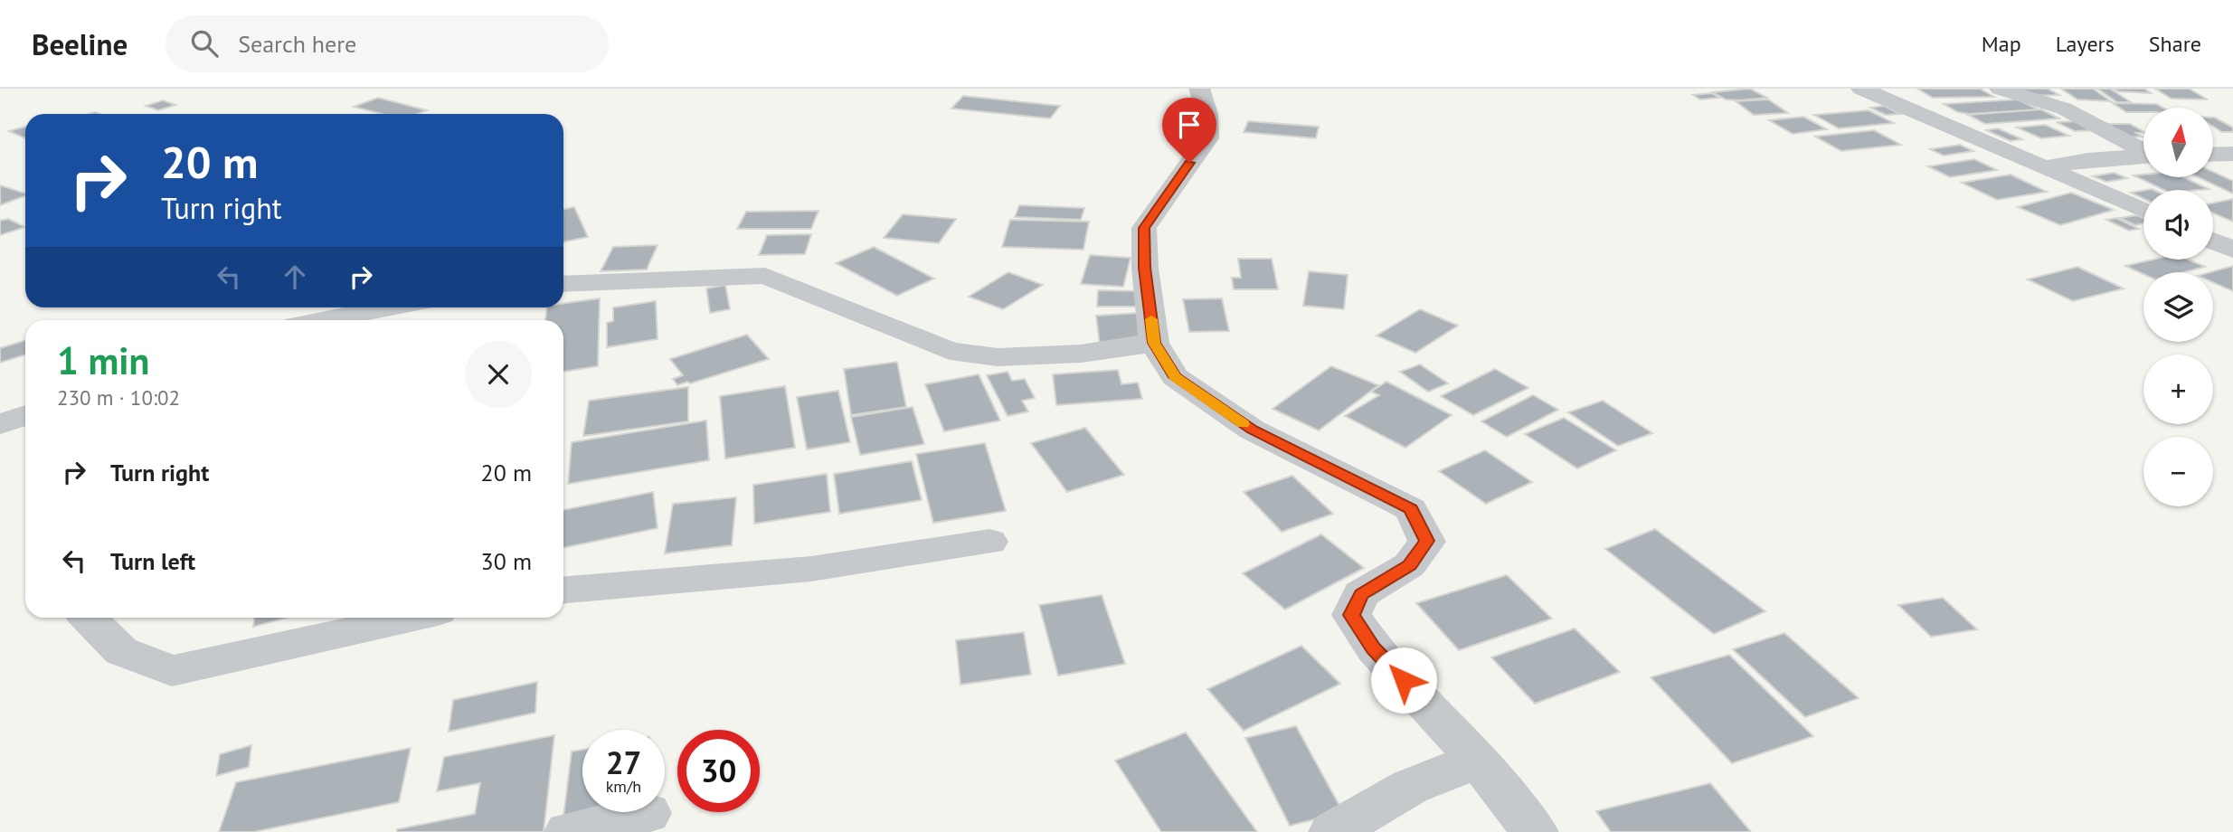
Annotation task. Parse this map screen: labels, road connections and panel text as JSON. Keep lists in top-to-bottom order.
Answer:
{
  "north": "top",
  "page": {
    "header": "Beeline",
    "search": "Search here",
    "nav": ["Map", "Layers", "Share"],
    "map_buttons": ["+", "−"],
    "turn": ["20 m", "Turn right"],
    "heading": ["1 min", "230 m · 10:02"],
    "list": [
      {
        "name": "Turn right",
        "value": "20 m"
      },
      {
        "name": "Turn left",
        "value": "30 m"
      }
    ],
    "speed": "27 km/h",
    "limit": "30"
  }
}
